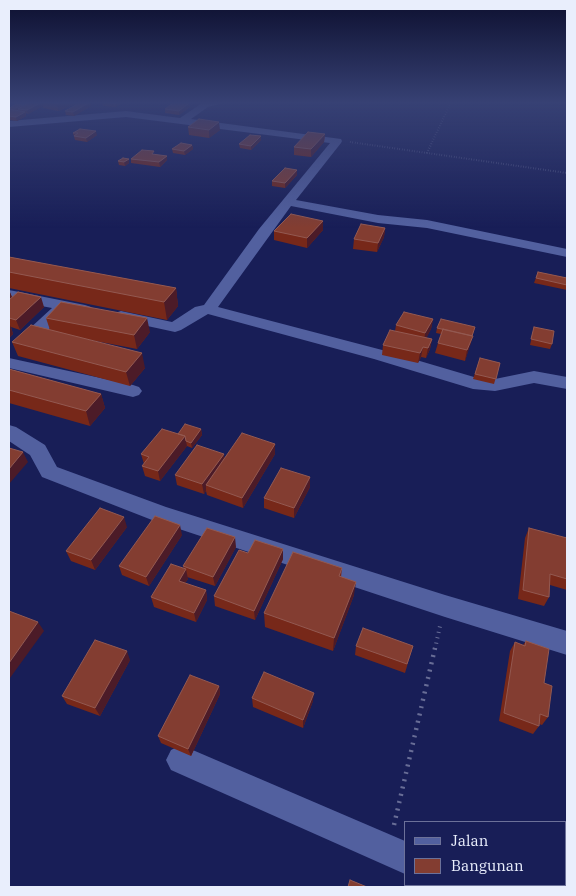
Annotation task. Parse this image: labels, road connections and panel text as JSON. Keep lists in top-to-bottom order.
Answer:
{
  "legend": ["Jalan", "Bangunan"]
}
